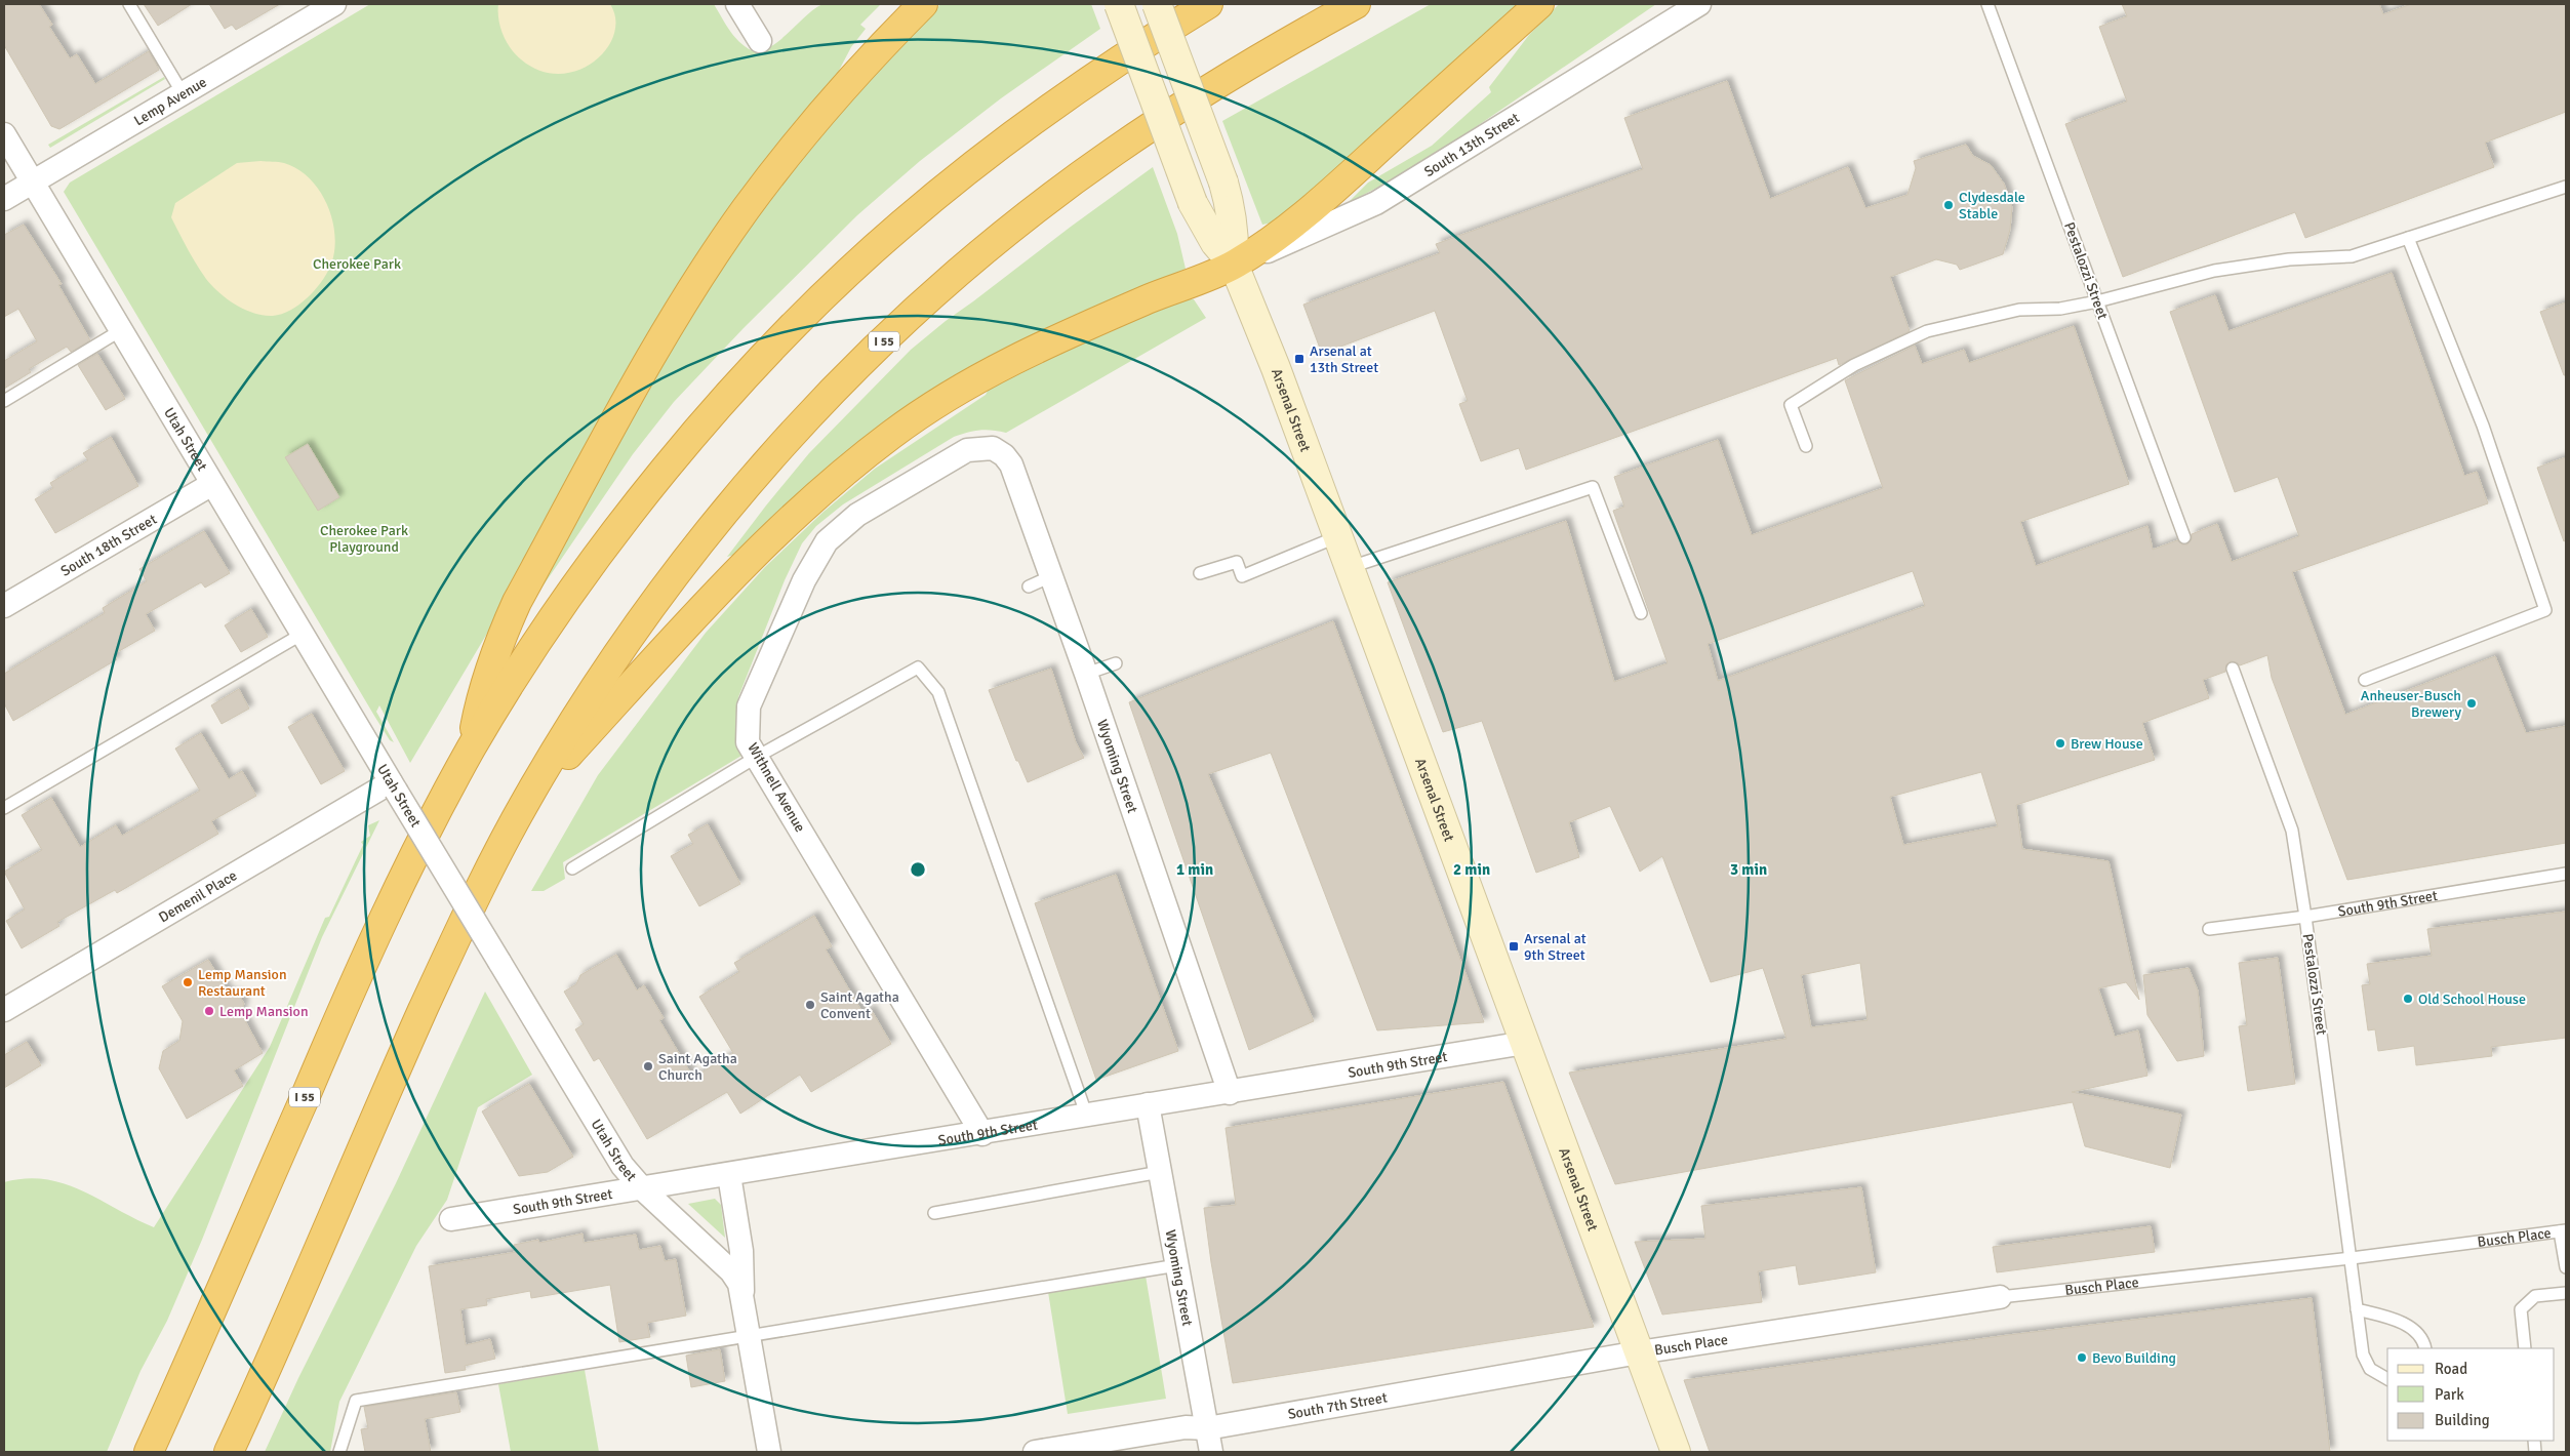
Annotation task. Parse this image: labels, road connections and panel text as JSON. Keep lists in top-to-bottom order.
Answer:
{
  "streets": {
    "highway": ["I 55"],
    "main road": ["Arsenal Street"],
    "street": [
      "Lemp Avenue",
      "South 13th Street",
      "Utah Street",
      "South 18th Street",
      "Wyoming Street",
      "Withnell Avenue",
      "Demenil Place",
      "South 9th Street",
      "Busch Place",
      "South 7th Street"
    ],
    "lane": ["Pestalozzi Street"]
  },
  "crossings": [
    ["Lemp Avenue", "Utah Street"],
    ["South 13th Street", "Arsenal Street"],
    ["Pestalozzi Street", "South 9th Street"],
    ["Pestalozzi Street", "Busch Place"],
    ["Arsenal Street", "South 9th Street"],
    ["Arsenal Street", "Busch Place"],
    ["Arsenal Street", "South 7th Street"],
    ["Utah Street", "South 18th Street"],
    ["Utah Street", "Demenil Place"],
    ["Utah Street", "South 9th Street"],
    ["Wyoming Street", "Withnell Avenue"],
    ["Wyoming Street", "South 9th Street"],
    ["Wyoming Street", "South 7th Street"],
    ["Withnell Avenue", "South 9th Street"],
    ["Busch Place", "South 7th Street"]
  ],
  "parks": ["Cherokee Park", "Cherokee Park Playground"],
  "places": {
    "other": [
      "Clydesdale Stable",
      "Anheuser-Busch Brewery",
      "Brew House",
      "Lemp Mansion Restaurant",
      "Old School House",
      "Saint Agatha Convent",
      "Lemp Mansion",
      "Saint Agatha Church",
      "Bevo Building"
    ],
    "transit": ["Arsenal at 13th Street", "Arsenal at 9th Street"]
  },
  "legend": ["Road", "Park", "Building"],
  "rings": ["1 min", "2 min", "3 min"]
}
